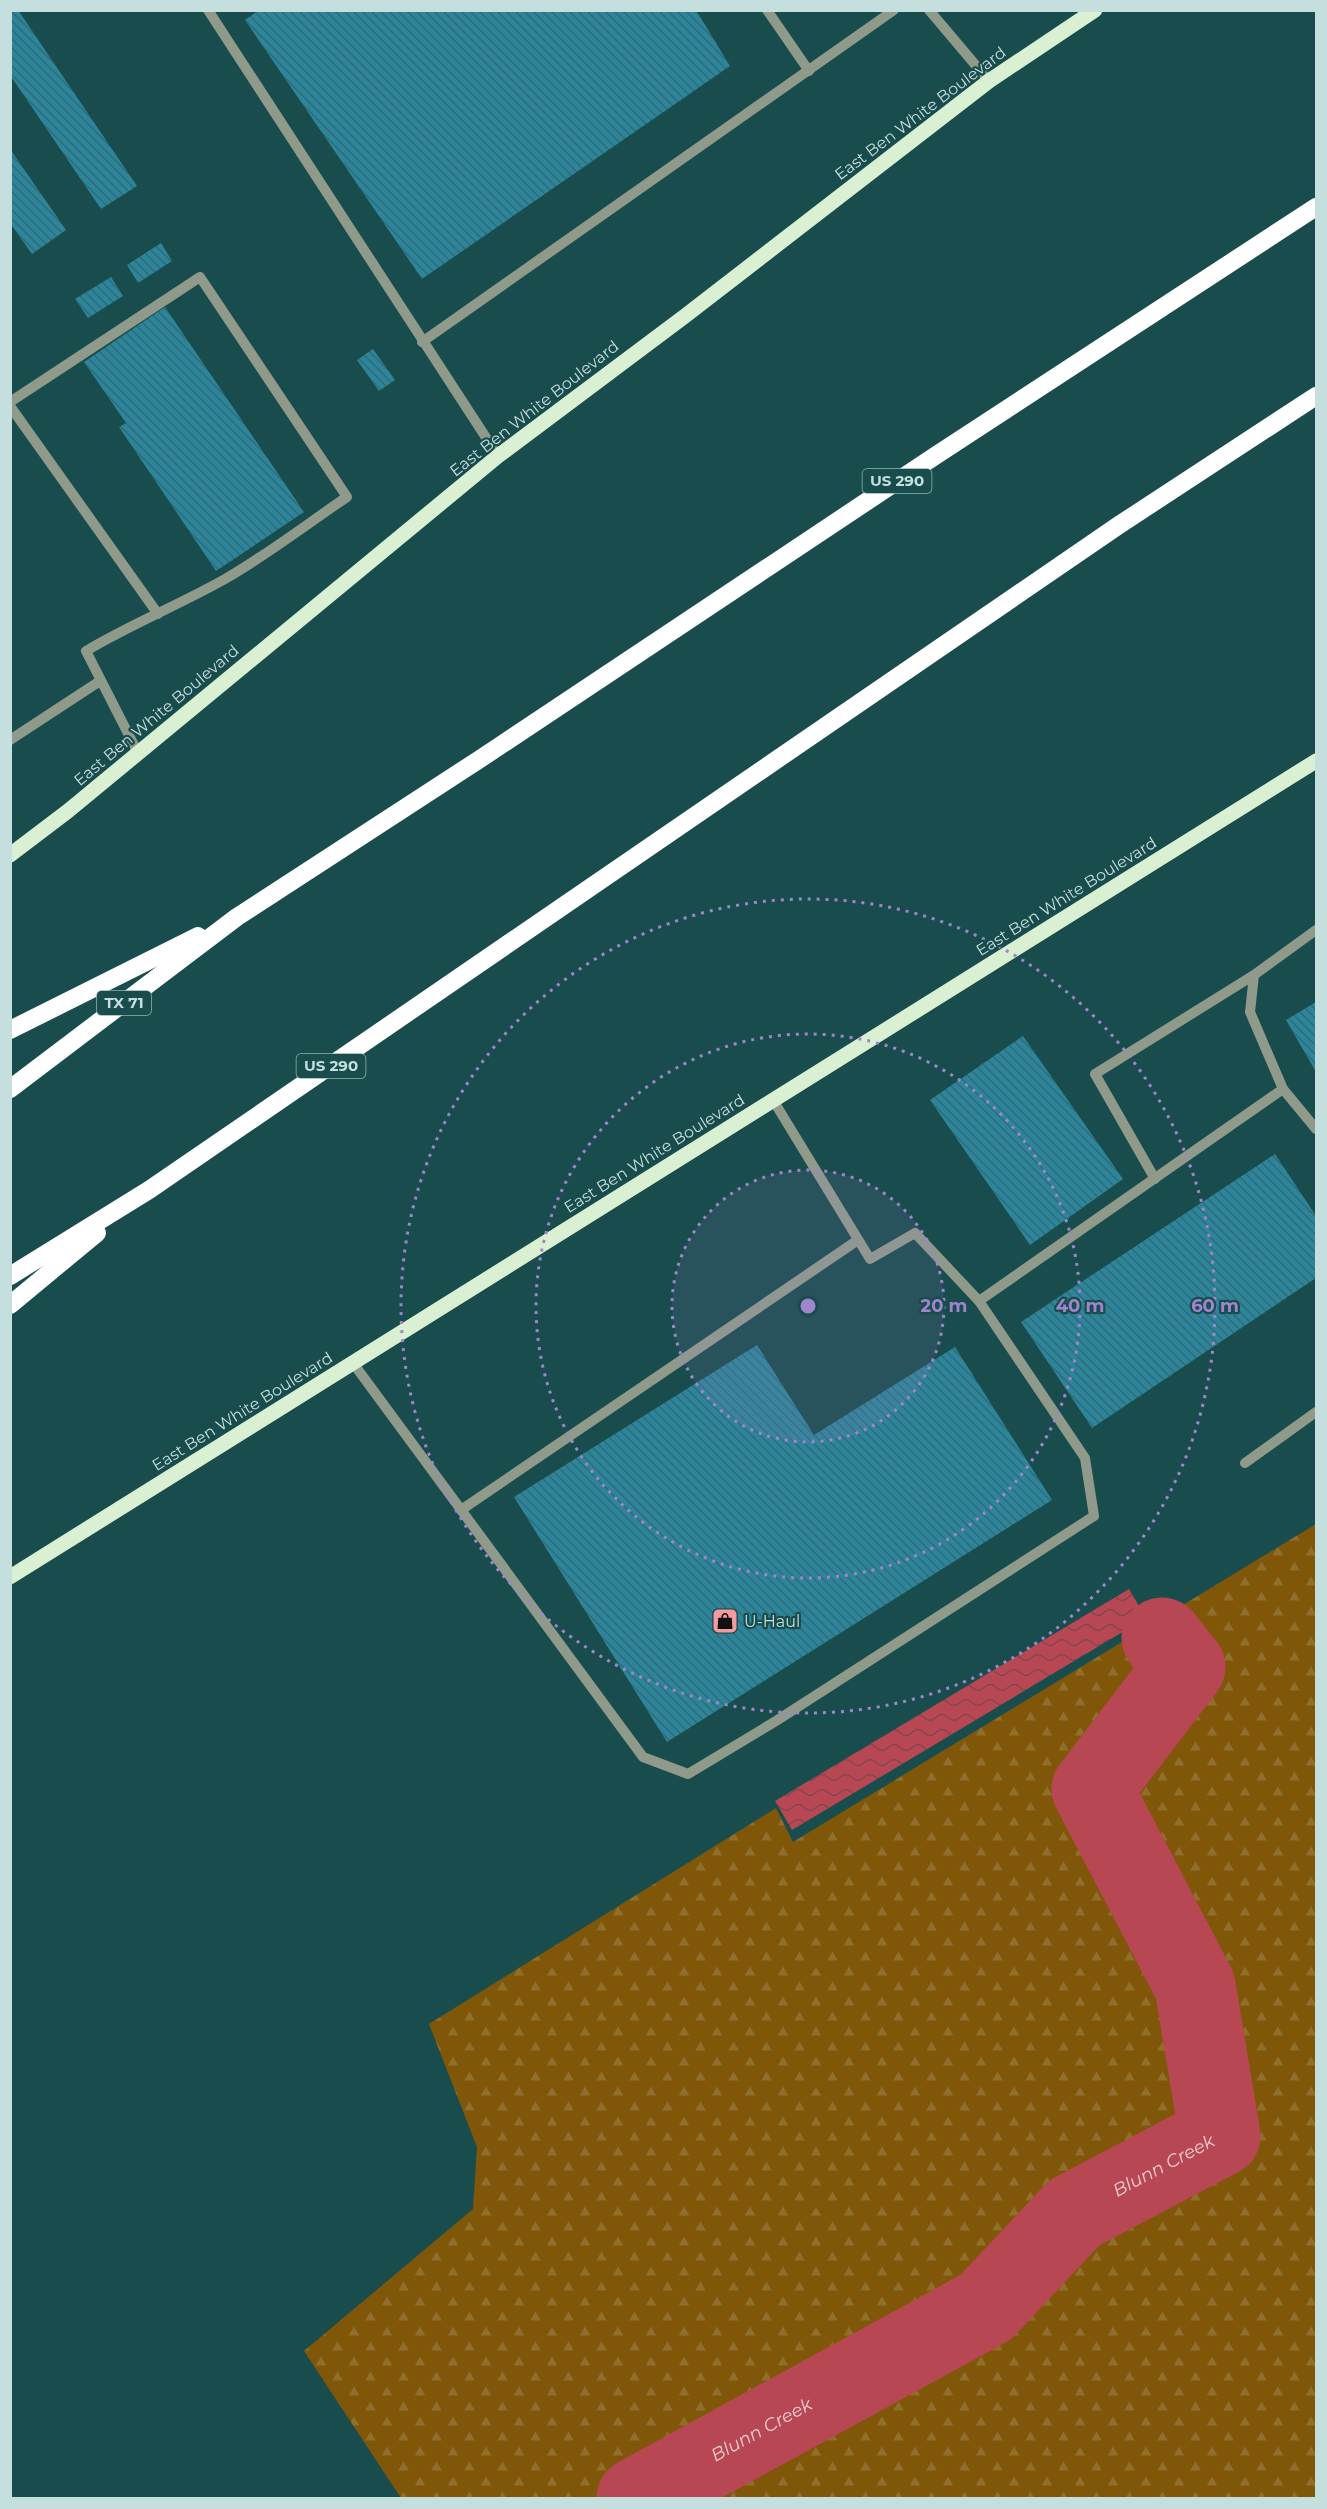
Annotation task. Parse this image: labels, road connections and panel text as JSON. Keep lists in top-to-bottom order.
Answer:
{
  "streets": {
    "highway": ["US 290", "TX 71"],
    "main road": ["East Ben White Boulevard"]
  },
  "crossings": [
    ["US 290", "TX 71"]
  ],
  "water": ["Blunn Creek"],
  "places": {
    "shop": ["U-Haul"]
  },
  "rings": ["20 m", "40 m", "60 m"]
}
